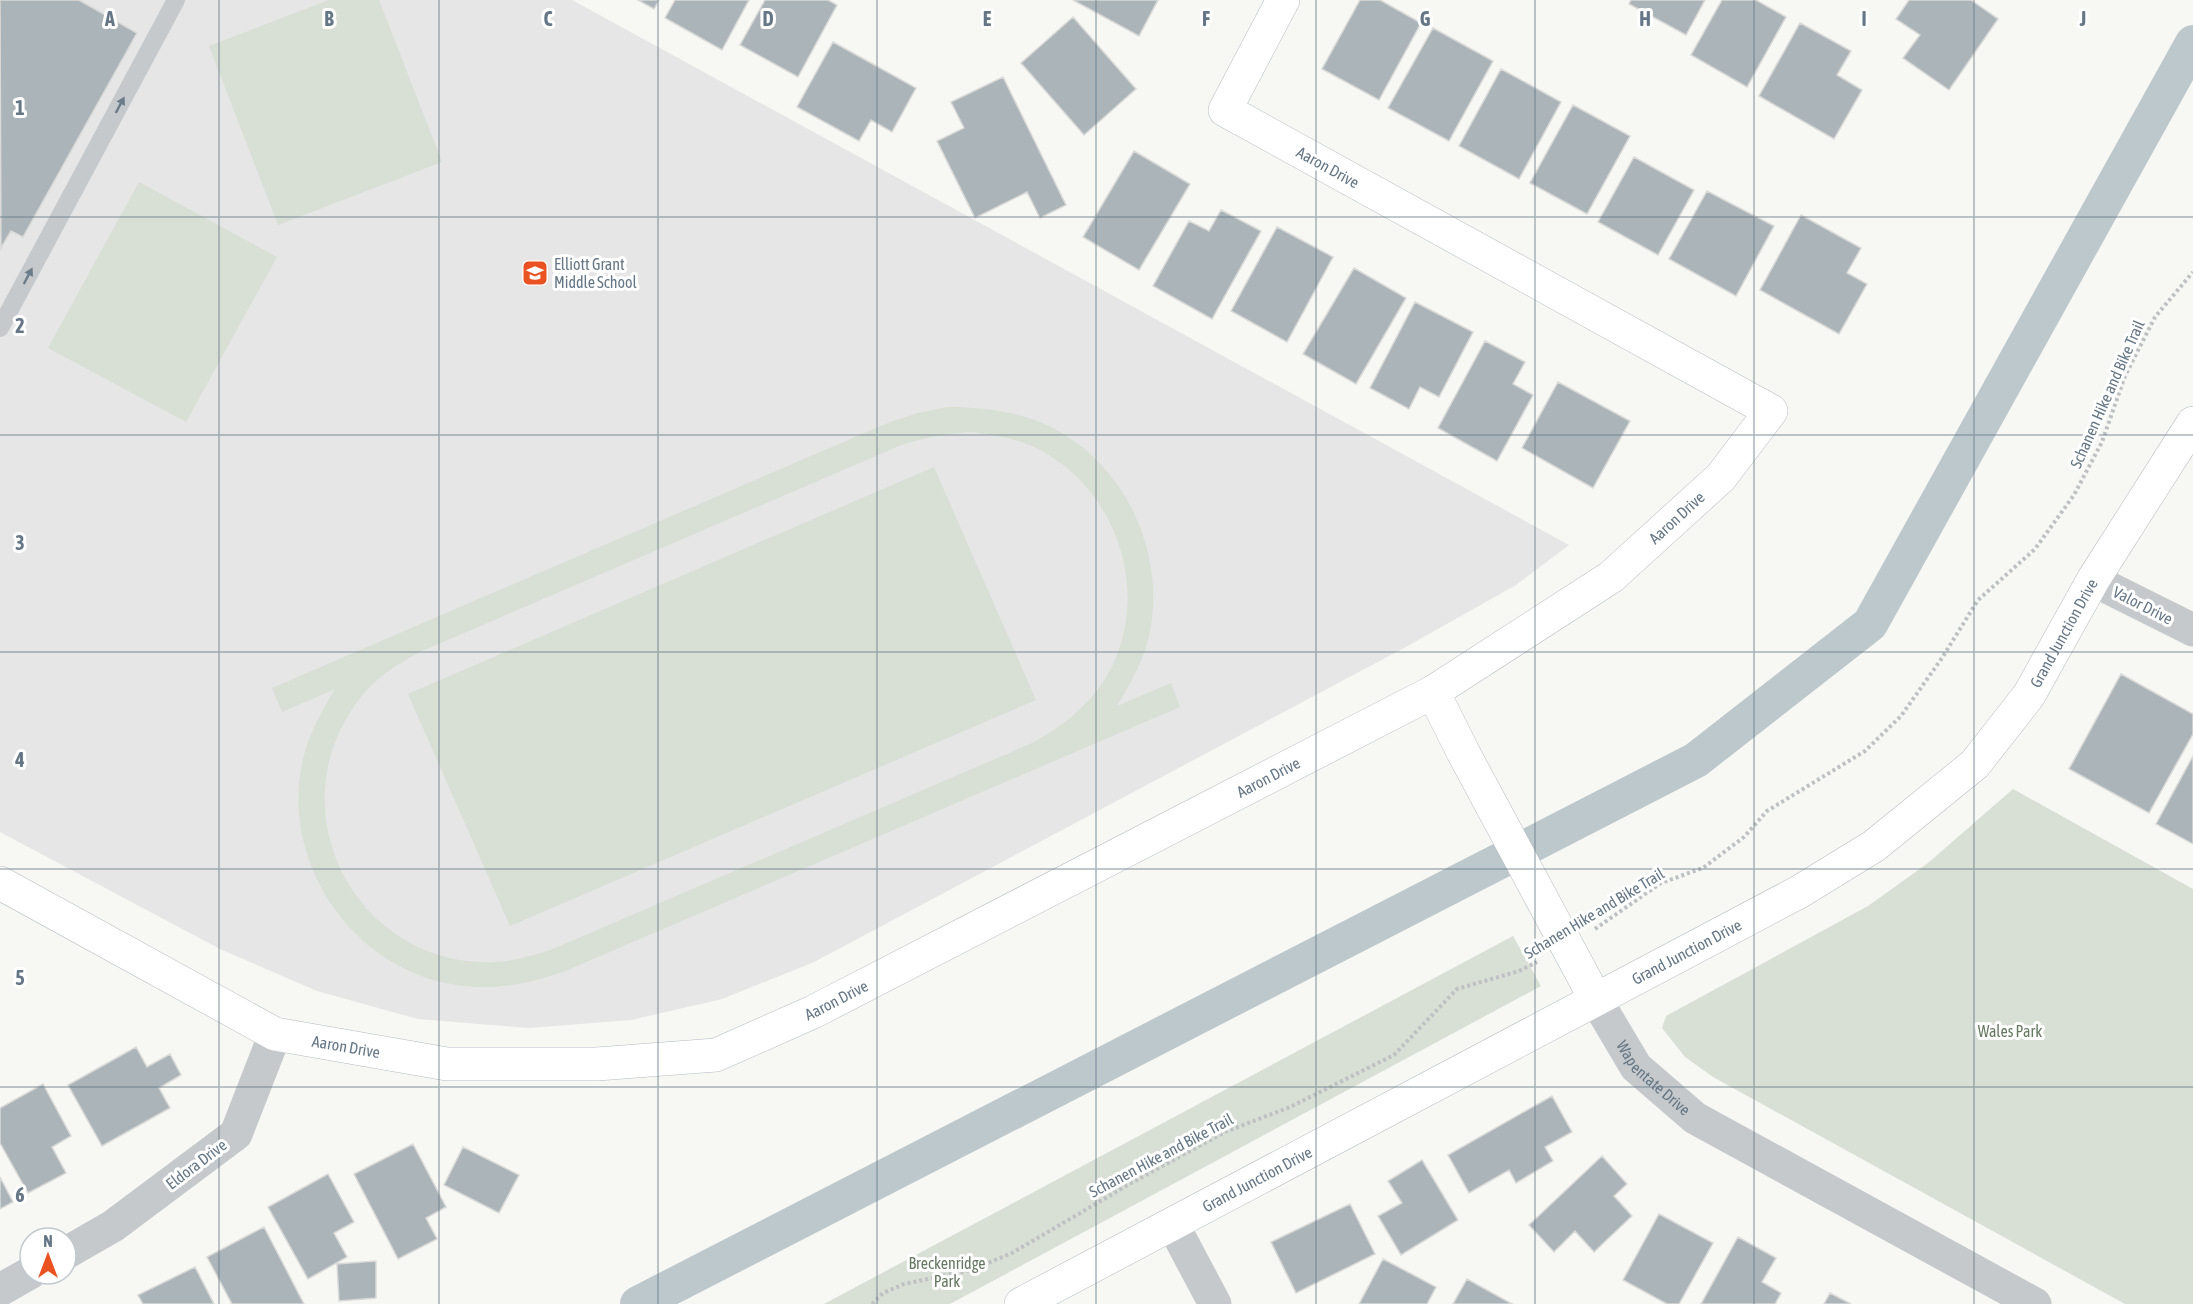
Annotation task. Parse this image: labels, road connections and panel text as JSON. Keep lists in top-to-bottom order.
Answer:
{
  "streets": {
    "street": [
      "Aaron Drive",
      "Valor Drive",
      "Grand Junction Drive",
      "Wapentate Drive",
      "Eldora Drive"
    ],
    "path": ["Schanen Hike and Bike Trail"]
  },
  "crossings": [
    ["Aaron Drive", "Wapentate Drive"],
    ["Aaron Drive", "Eldora Drive"],
    ["Schanen Hike and Bike Trail", "Wapentate Drive"],
    ["Valor Drive", "Grand Junction Drive"],
    ["Grand Junction Drive", "Wapentate Drive"]
  ],
  "parks": ["Wales Park", "Breckenridge Park"],
  "places": {
    "school or university": ["Elliott Grant Middle School"]
  },
  "north": "top",
  "grid": {
    "columns": [
      "A",
      "B",
      "C",
      "D",
      "E",
      "F",
      "G",
      "H",
      "I",
      "J"
    ],
    "rows": [
      "1",
      "2",
      "3",
      "4",
      "5",
      "6"
    ]
  }
}
